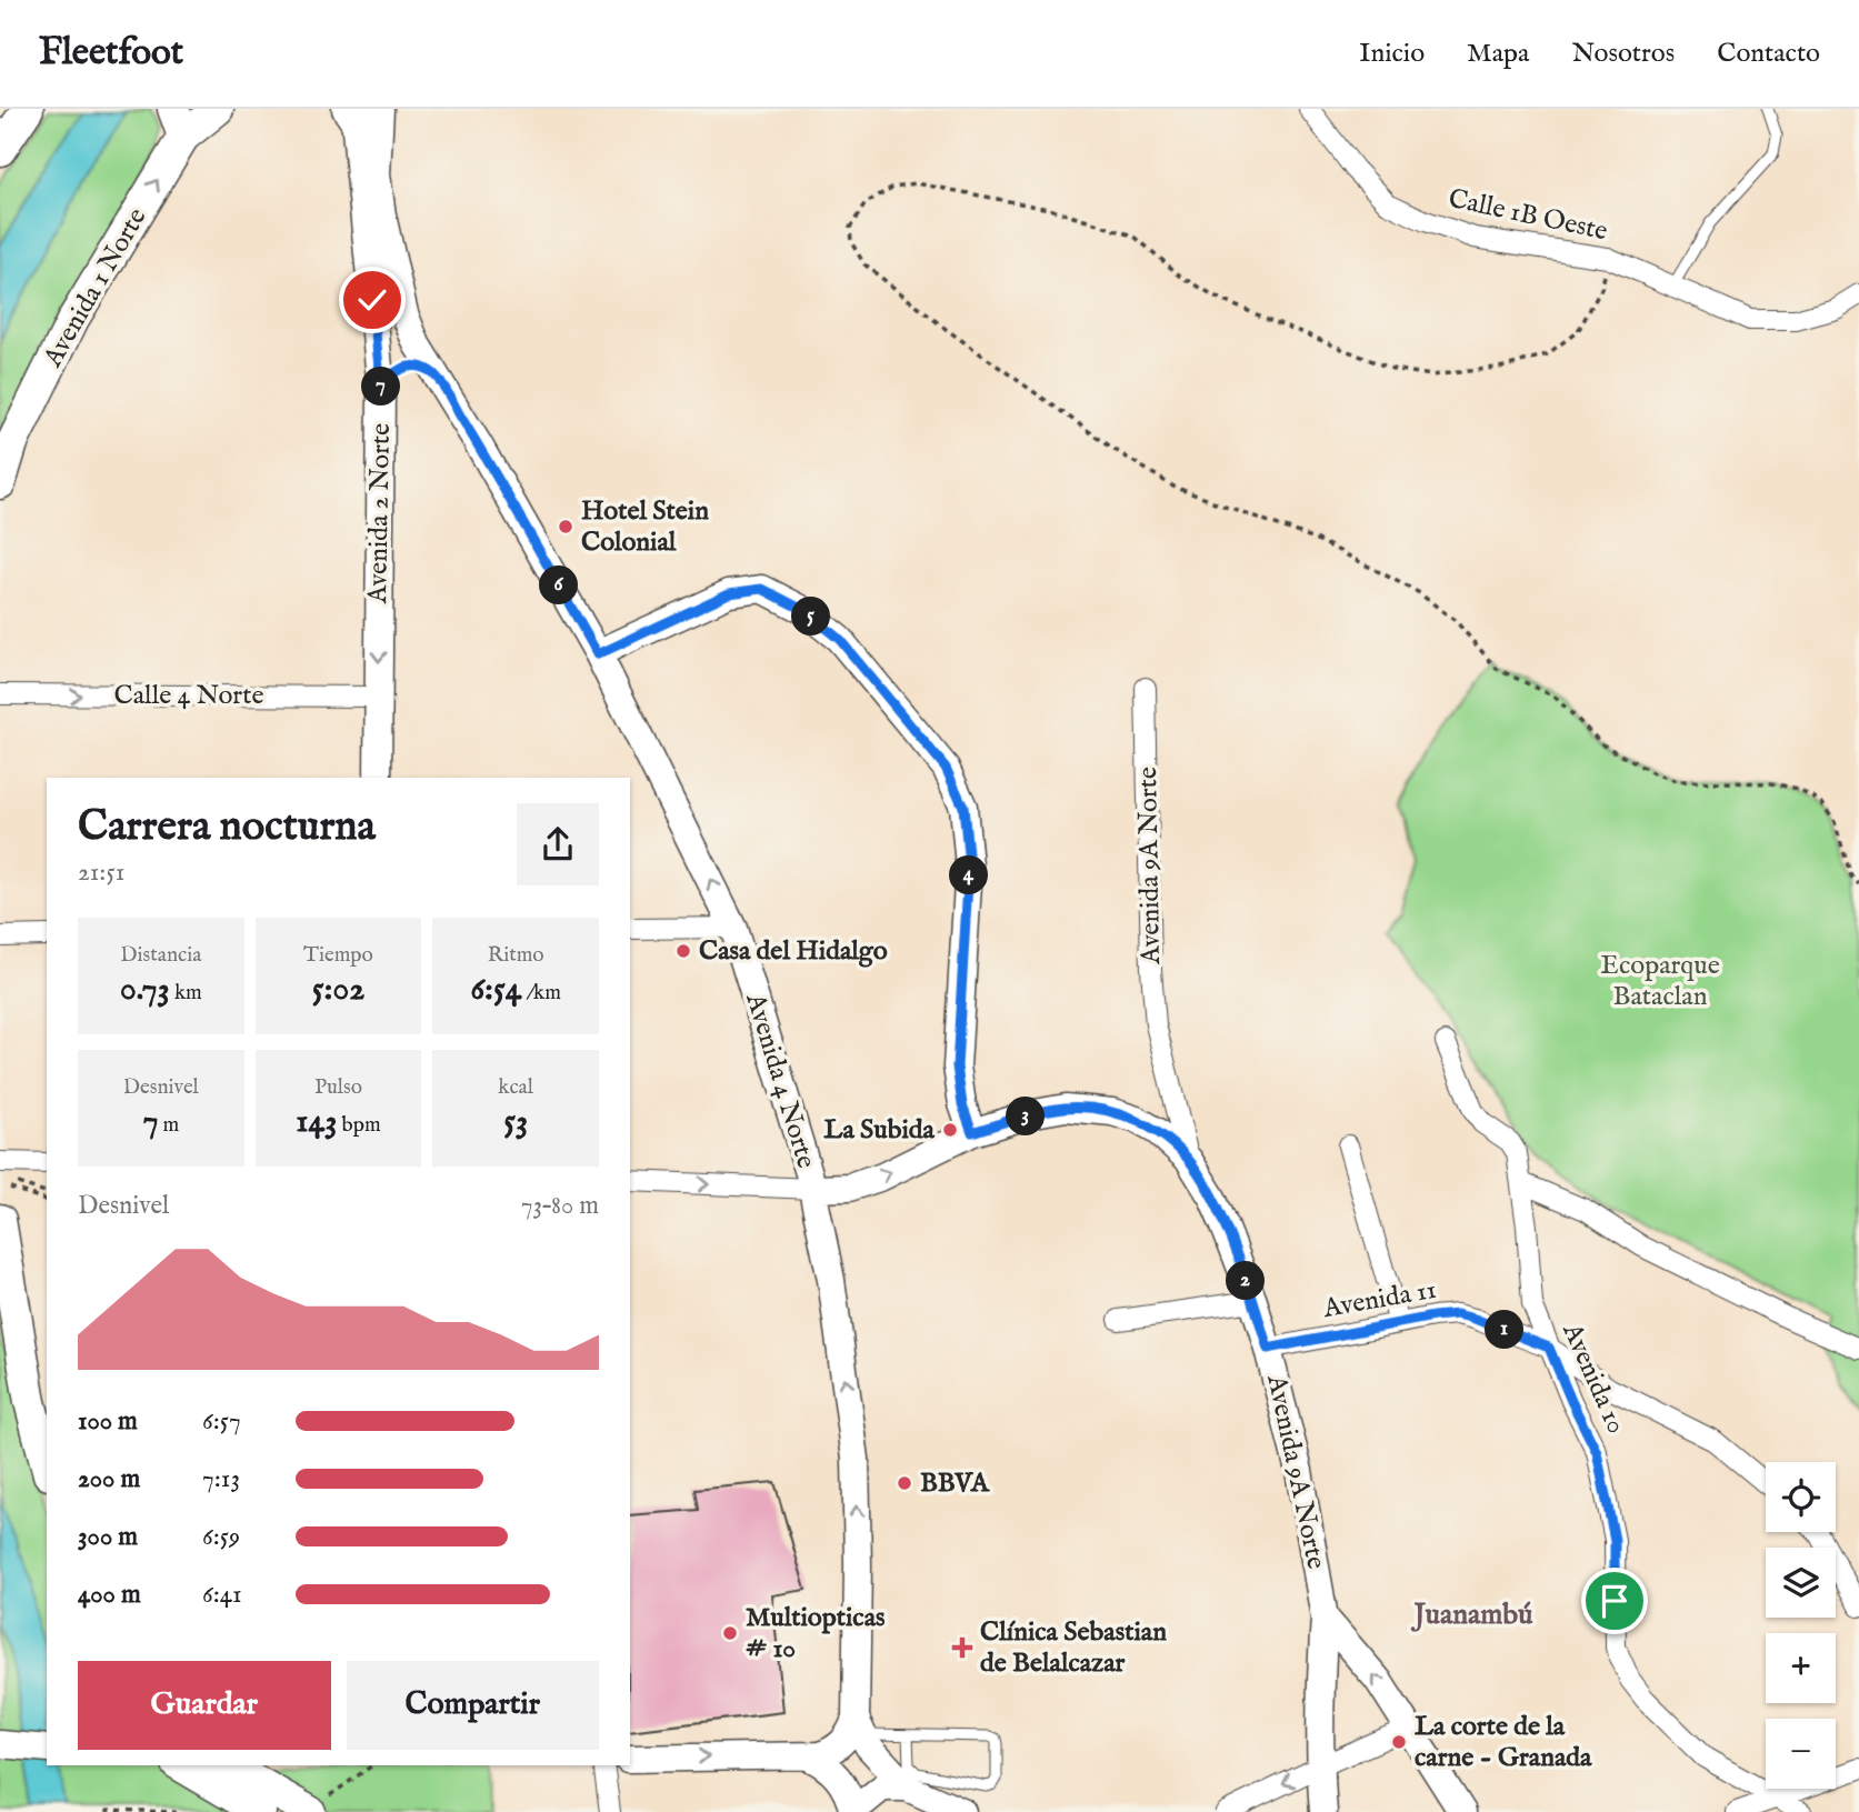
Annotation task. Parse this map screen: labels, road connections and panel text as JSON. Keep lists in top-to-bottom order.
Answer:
{
  "streets": {
    "main road": [
      "Avenida 1 Norte",
      "Avenida 2 Norte",
      "Avenida 9A Norte",
      "Avenida 4 Norte"
    ],
    "street": [
      "Calle 1B Oeste",
      "Calle 4 Norte",
      "Avenida 11",
      "Avenida 10"
    ]
  },
  "crossings": [
    ["Avenida 2 Norte", "Calle 4 Norte"],
    ["Avenida 2 Norte", "Avenida 4 Norte"],
    ["Avenida 9A Norte", "Avenida 11"],
    ["Avenida 11", "Avenida 10"]
  ],
  "one_way": [
    "Avenida 1 Norte",
    "Avenida 2 Norte",
    "Calle 4 Norte",
    "Avenida 4 Norte"
  ],
  "districts": ["Juanambú"],
  "parks": ["Ecoparque Bataclan"],
  "places": {
    "other": [
      "Hotel Stein Colonial",
      "Casa del Hidalgo",
      "La Subida",
      "BBVA",
      "Multiopticas # 10",
      "La corte de la carne - Granada"
    ],
    "health": ["Clínica Sebastian de Belalcazar"]
  },
  "page": {
    "header": "Fleetfoot",
    "nav": [
      "Inicio",
      "Mapa",
      "Nosotros",
      "Contacto"
    ],
    "pins": [
      "7",
      "6",
      "5",
      "4",
      "3",
      "2",
      "1"
    ],
    "heading": ["Carrera nocturna", "21:51"],
    "stats": [
      ["Distancia", "0.73 km"],
      ["Tiempo", "5:02"],
      ["Ritmo", "6:54 /km"],
      ["Desnivel", "7 m"],
      ["Pulso", "143 bpm"],
      ["kcal", "53"]
    ],
    "chart": ["Desnivel", "73–80 m"],
    "list": [
      {
        "name": "100 m",
        "note": "6:57"
      },
      {
        "name": "200 m",
        "note": "7:13"
      },
      {
        "name": "300 m",
        "note": "6:59"
      },
      {
        "name": "400 m",
        "note": "6:41"
      }
    ],
    "map_buttons": ["+", "−"],
    "buttons": ["Guardar", "Compartir"]
  }
}
